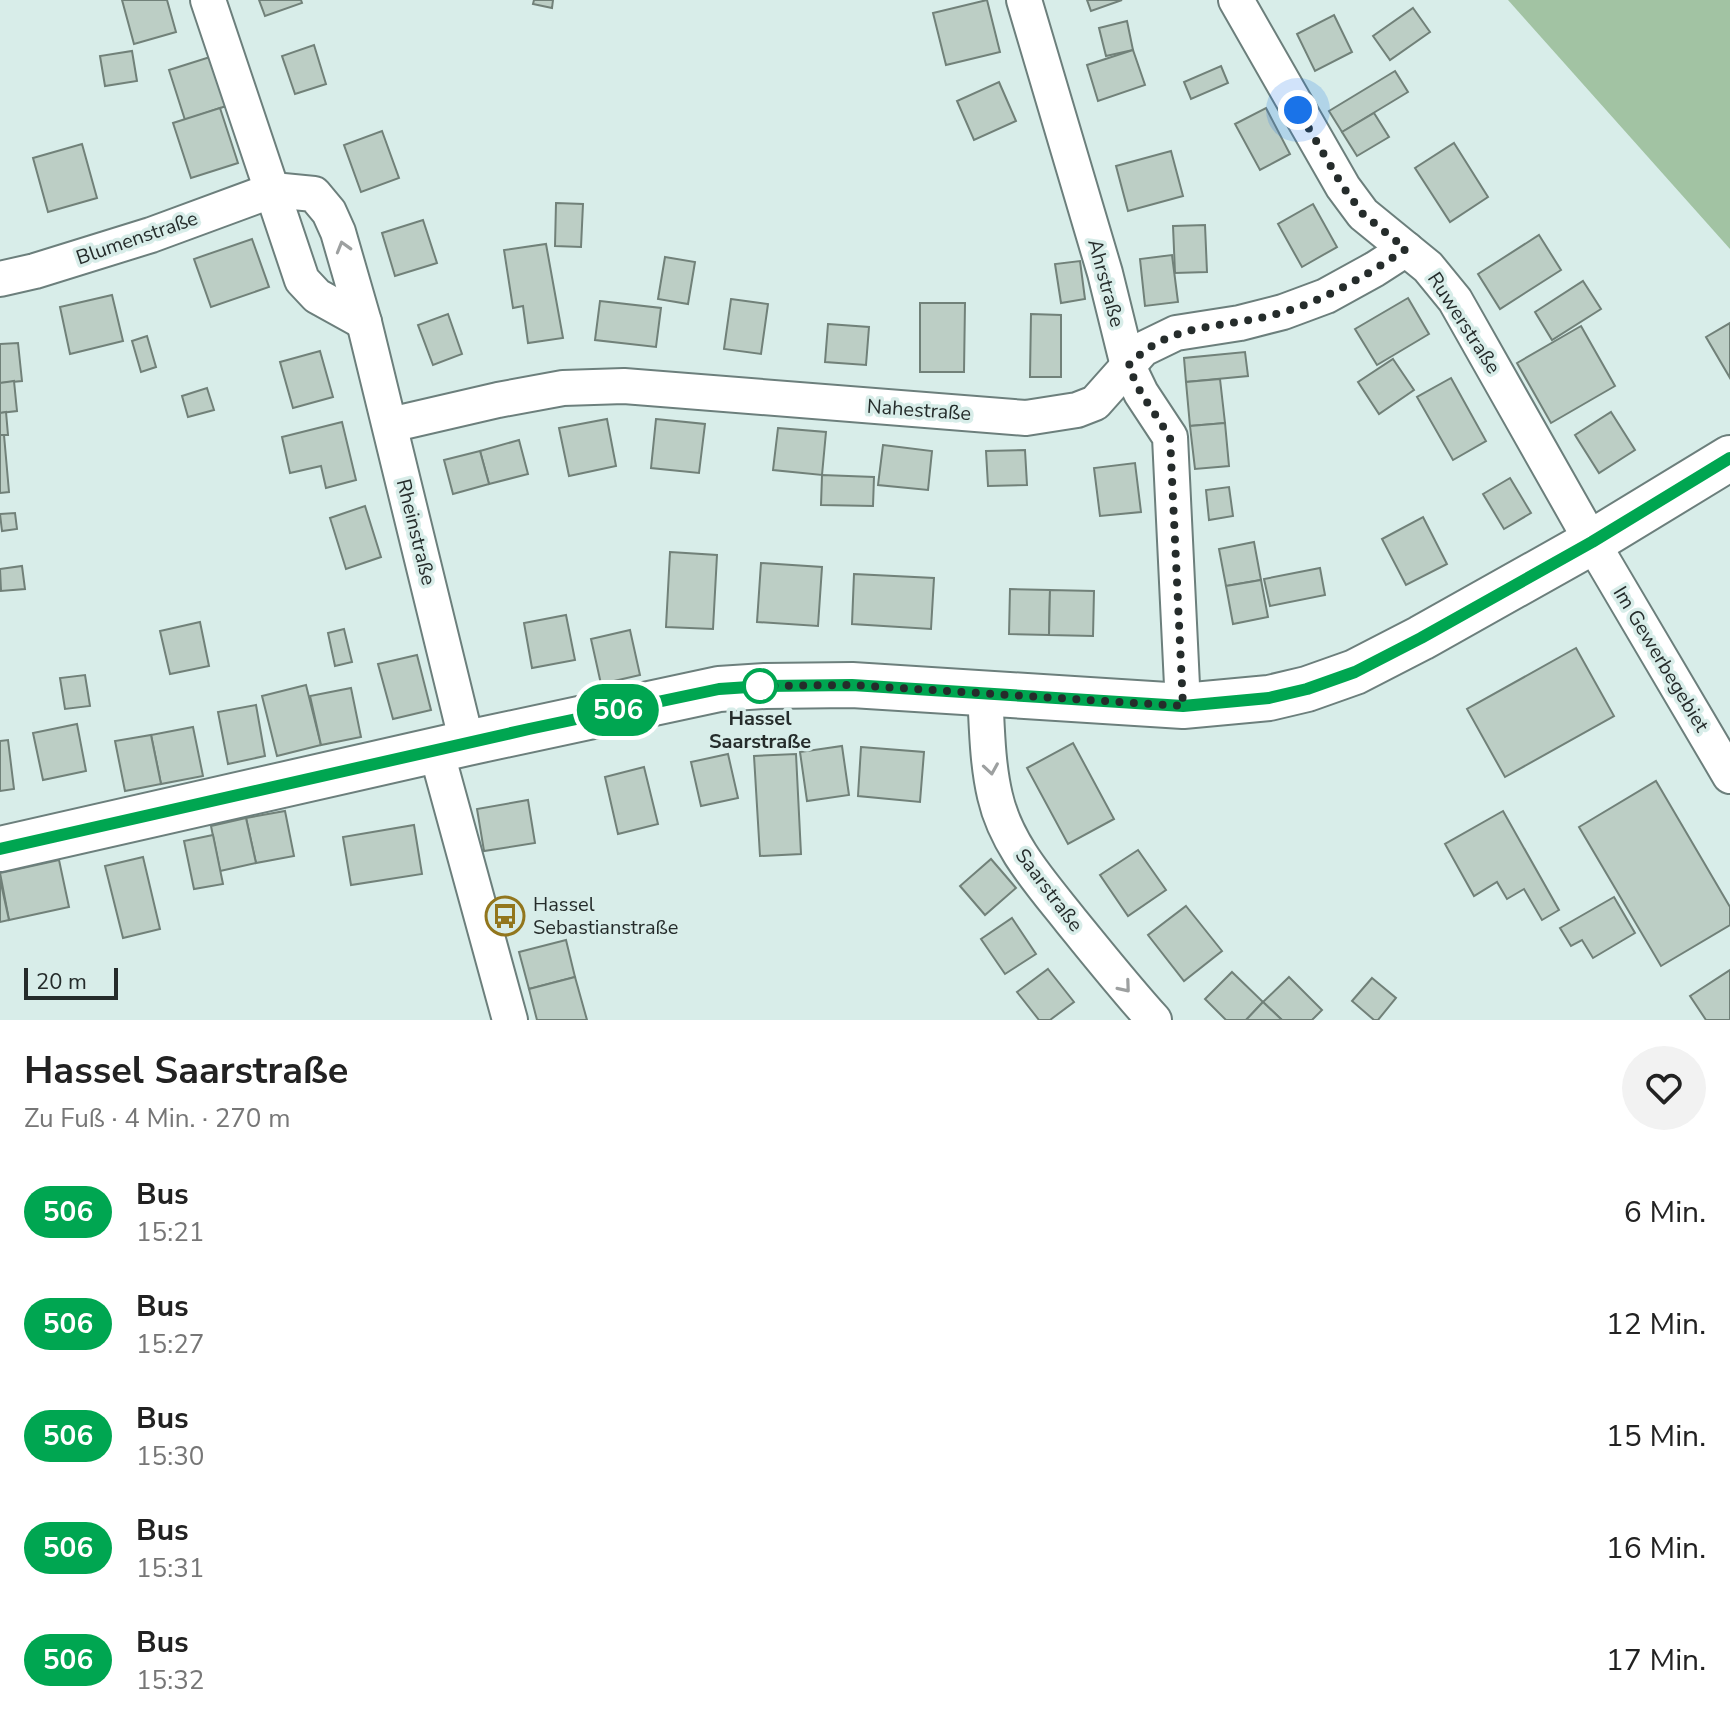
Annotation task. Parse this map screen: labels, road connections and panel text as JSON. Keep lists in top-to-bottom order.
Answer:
{
  "streets": {
    "street": [
      "Blumenstraße",
      "Ahrstraße",
      "Ruwerstraße",
      "Nahestraße",
      "Rheinstraße",
      "Im Gewerbegebiet",
      "Saarstraße"
    ]
  },
  "crossings": [
    ["Blumenstraße", "Rheinstraße"],
    ["Ahrstraße", "Nahestraße"],
    ["Ruwerstraße", "Nahestraße"],
    ["Ruwerstraße", "Im Gewerbegebiet"],
    ["Nahestraße", "Rheinstraße"]
  ],
  "one_way": ["Saarstraße"],
  "places": {
    "other": ["Hassel Saarstraße"],
    "bus stop": ["Hassel Sebastianstraße"]
  },
  "lines": ["bus line 506"],
  "scale_bar": "20 m",
  "page": {
    "on_map": "506",
    "scale": "20 m",
    "heading": ["Hassel Saarstraße", "Zu Fuß · 4 Min. · 270 m"],
    "list": [
      {
        "mark": "506",
        "name": "Bus",
        "note": "15:21",
        "value": "6 Min."
      },
      {
        "mark": "506",
        "name": "Bus",
        "note": "15:27",
        "value": "12 Min."
      },
      {
        "mark": "506",
        "name": "Bus",
        "note": "15:30",
        "value": "15 Min."
      },
      {
        "mark": "506",
        "name": "Bus",
        "note": "15:31",
        "value": "16 Min."
      },
      {
        "mark": "506",
        "name": "Bus",
        "note": "15:32",
        "value": "17 Min."
      }
    ]
  }
}
